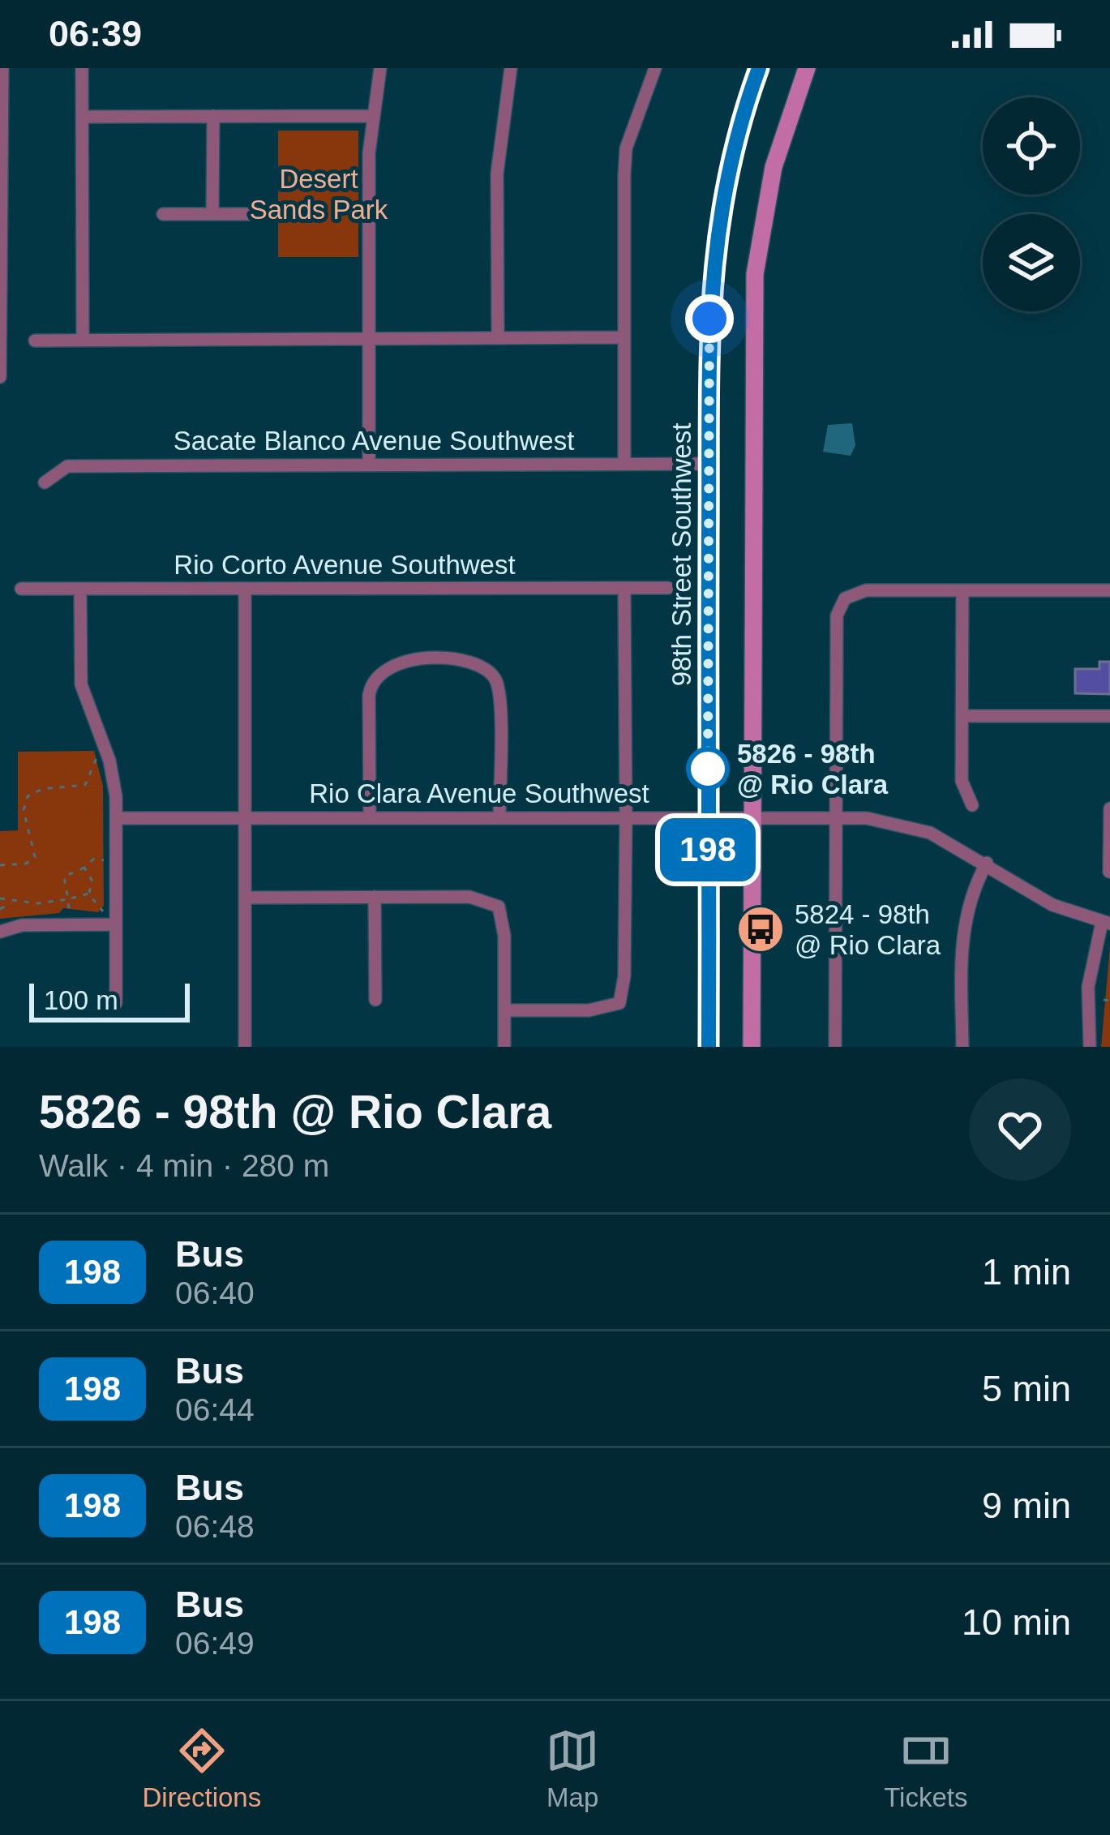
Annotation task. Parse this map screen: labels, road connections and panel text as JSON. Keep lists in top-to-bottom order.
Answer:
{
  "streets": {
    "main road": ["98th Street Southwest"],
    "street": ["Sacate Blanco Avenue Southwest", "Rio Corto Avenue Southwest", "Rio Clara Avenue Southwest"]
  },
  "crossings": [
    ["Sacate Blanco Avenue Southwest", "98th Street Southwest"],
    ["98th Street Southwest", "Rio Clara Avenue Southwest"]
  ],
  "parks": ["Desert Sands Park"],
  "places": {
    "other": ["5826 - 98th @ Rio Clara"],
    "bus stop": ["5824 - 98th @ Rio Clara"]
  },
  "lines": ["bus line 198"],
  "scale_bar": "100 m",
  "page": {
    "status": "06:39",
    "on_map": "198",
    "scale": "100 m",
    "heading": ["5826 - 98th @ Rio Clara", "Walk · 4 min · 280 m"],
    "list": [
      {
        "mark": "198",
        "name": "Bus",
        "note": "06:40",
        "value": "1 min"
      },
      {
        "mark": "198",
        "name": "Bus",
        "note": "06:44",
        "value": "5 min"
      },
      {
        "mark": "198",
        "name": "Bus",
        "note": "06:48",
        "value": "9 min"
      },
      {
        "mark": "198",
        "name": "Bus",
        "note": "06:49",
        "value": "10 min"
      }
    ],
    "tabs": ["Directions", "Map", "Tickets"]
  }
}
